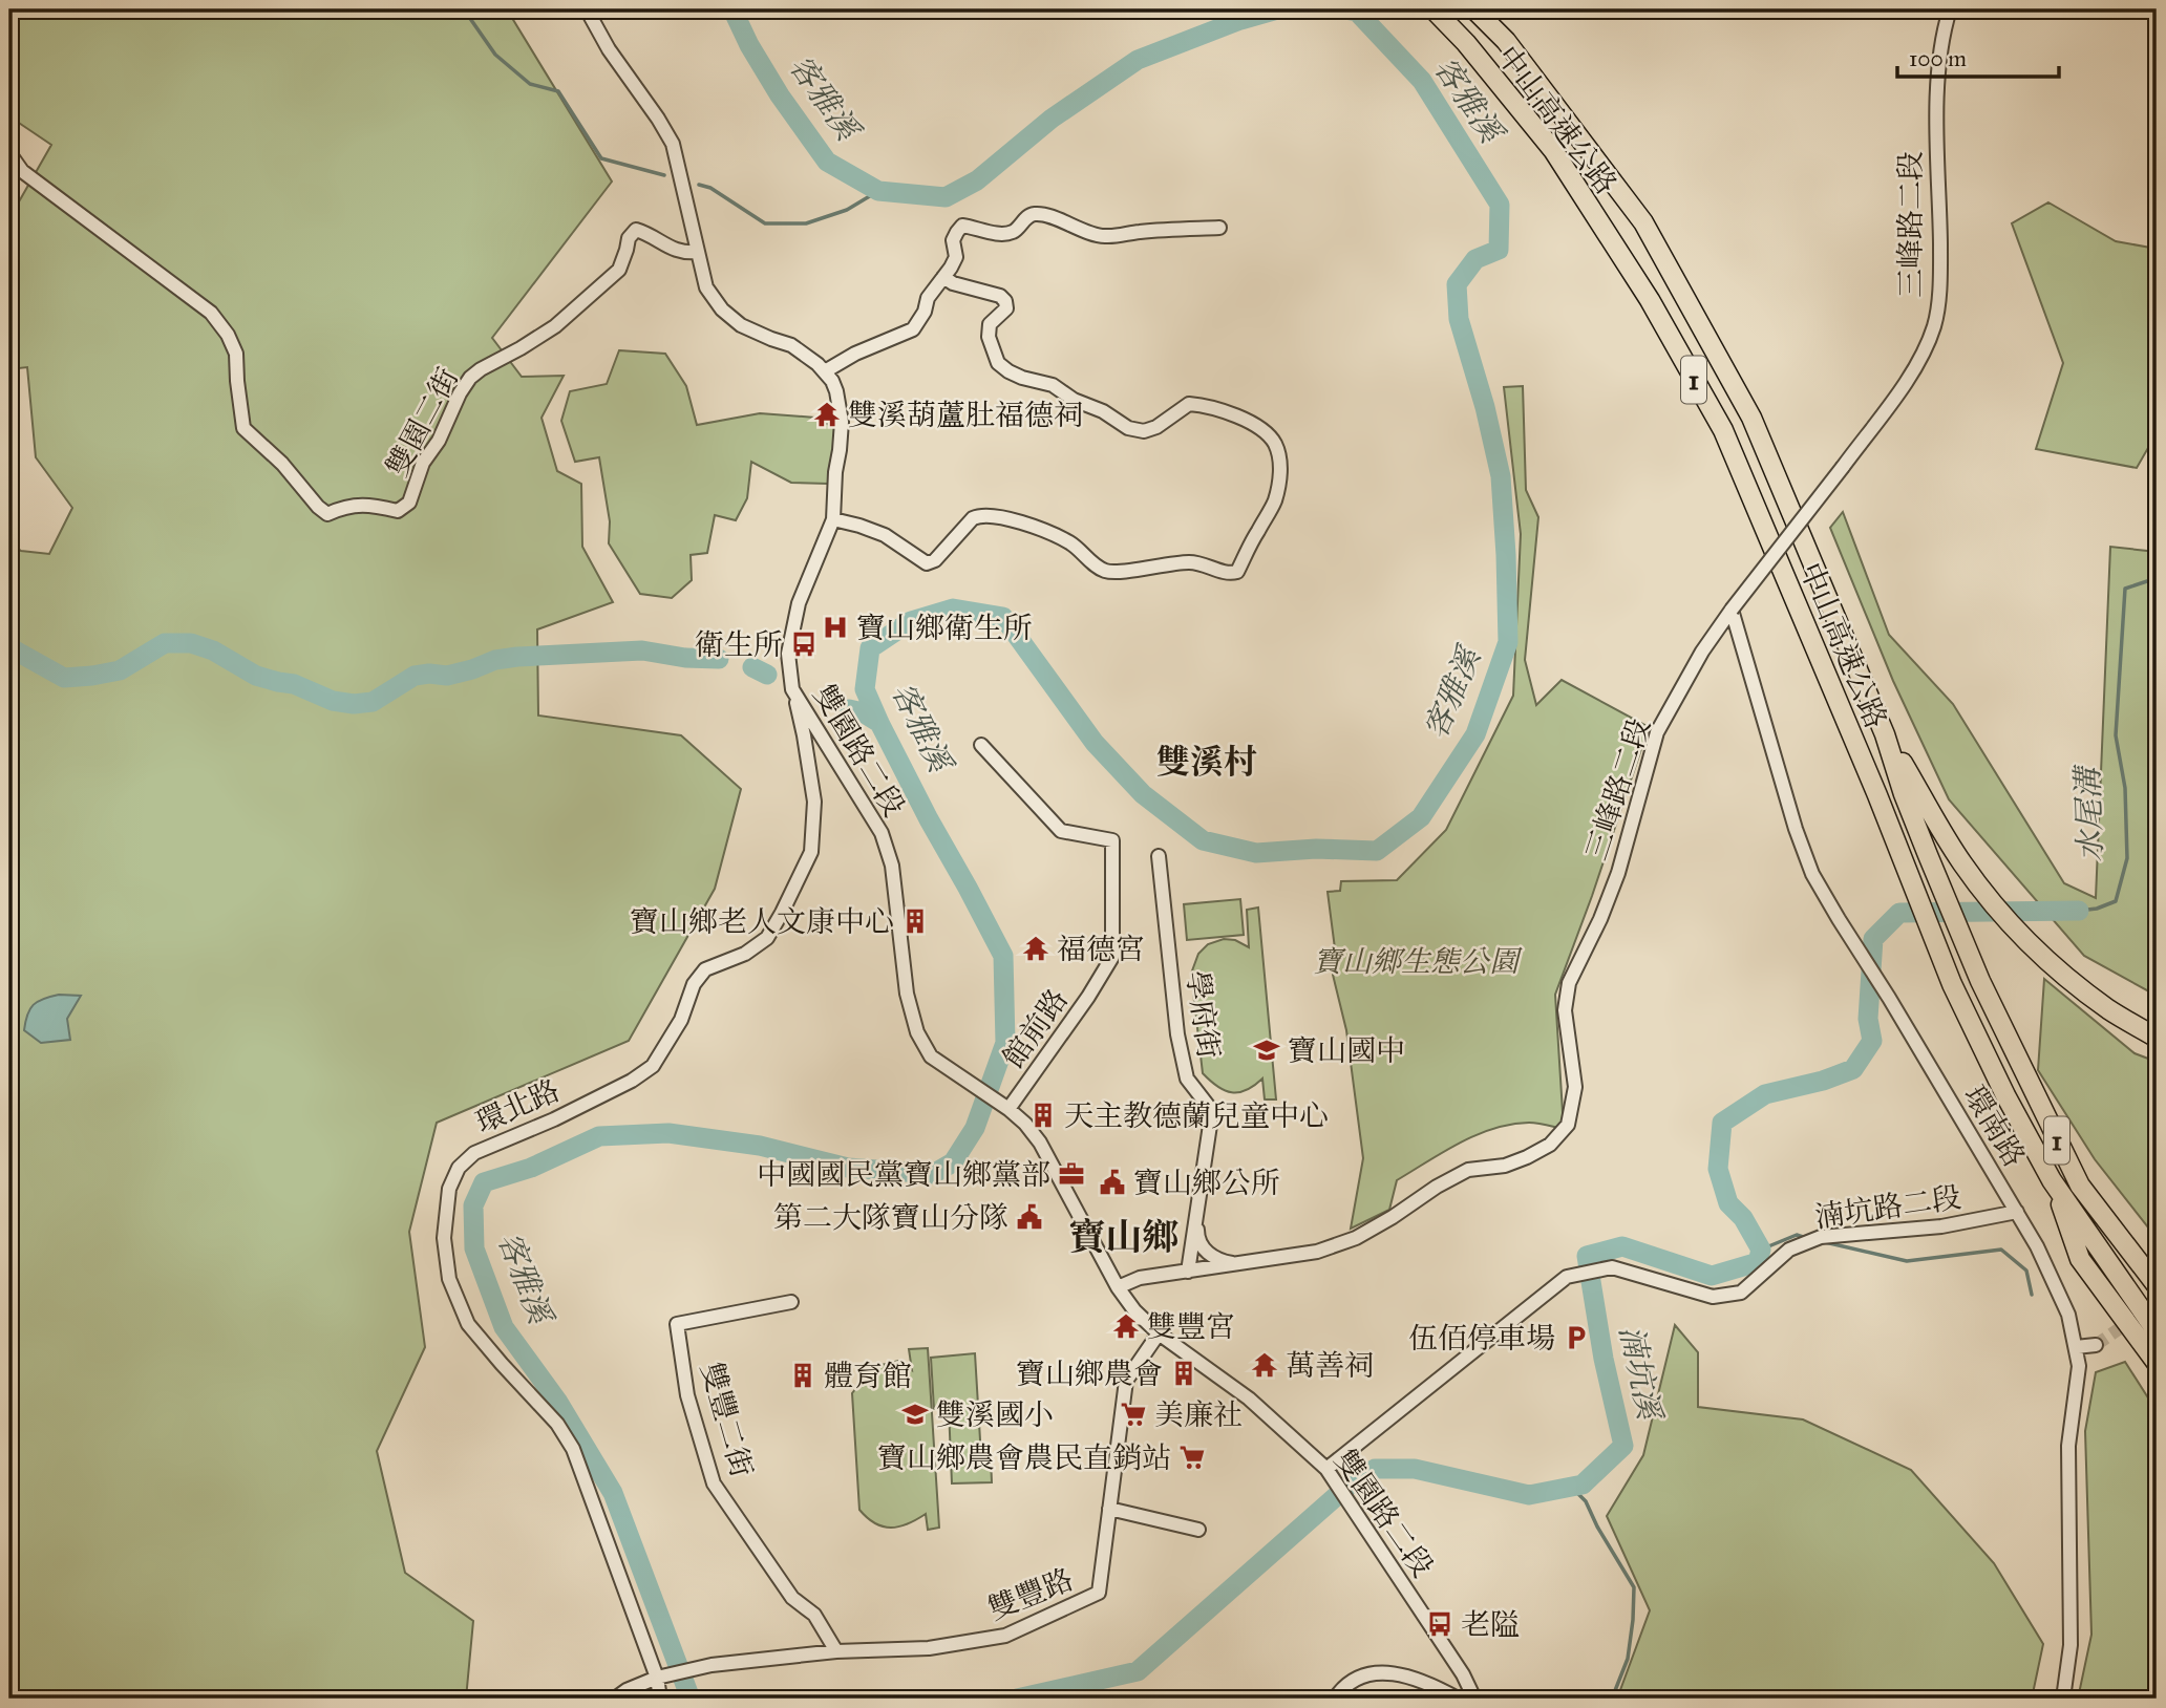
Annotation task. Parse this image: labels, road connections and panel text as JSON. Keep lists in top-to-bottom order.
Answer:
{
  "streets": {
    "highway": ["中山高速公路", "1"],
    "street": [
      "三峰路二段",
      "雙園二街",
      "雙園路二段",
      "學府街",
      "館前路",
      "環北路",
      "環南路",
      "湳坑路二段",
      "雙豐二街",
      "雙豐路"
    ]
  },
  "crossings": [
    ["三峰路二段", "雙園路二段"],
    ["三峰路二段", "學府街"],
    ["三峰路二段", "環南路"],
    ["雙園二街", "雙園路二段"],
    ["雙園路二段", "館前路"],
    ["雙園路二段", "環北路"],
    ["雙園路二段", "湳坑路二段"],
    ["雙園路二段", "雙豐路"],
    ["環北路", "雙豐路"],
    ["環南路", "湳坑路二段"],
    ["雙豐二街", "雙豐路"]
  ],
  "districts": ["雙溪村", "寶山鄉"],
  "water": ["客雅溪", "水尾溝", "湳坑溪"],
  "parks": ["寶山鄉生態公園"],
  "places": {
    "temple": [
      "雙溪葫蘆肚福德祠",
      "福德宮",
      "雙豐宮",
      "萬善祠"
    ],
    "hospital": ["寶山鄉衛生所"],
    "bus stop": ["衛生所", "老隘"],
    "building": [
      "寶山鄉老人文康中心",
      "天主教德蘭兒童中心",
      "寶山鄉農會",
      "體育館"
    ],
    "school or university": ["寶山國中", "雙溪國小"],
    "office": ["中國國民黨寶山鄉黨部"],
    "public building": ["寶山鄉公所", "第二大隊寶山分隊"],
    "parking": ["伍佰停車場"],
    "supermarket": ["美廉社", "寶山鄉農會農民直銷站"]
  },
  "scale_bar": "100 m"
}
